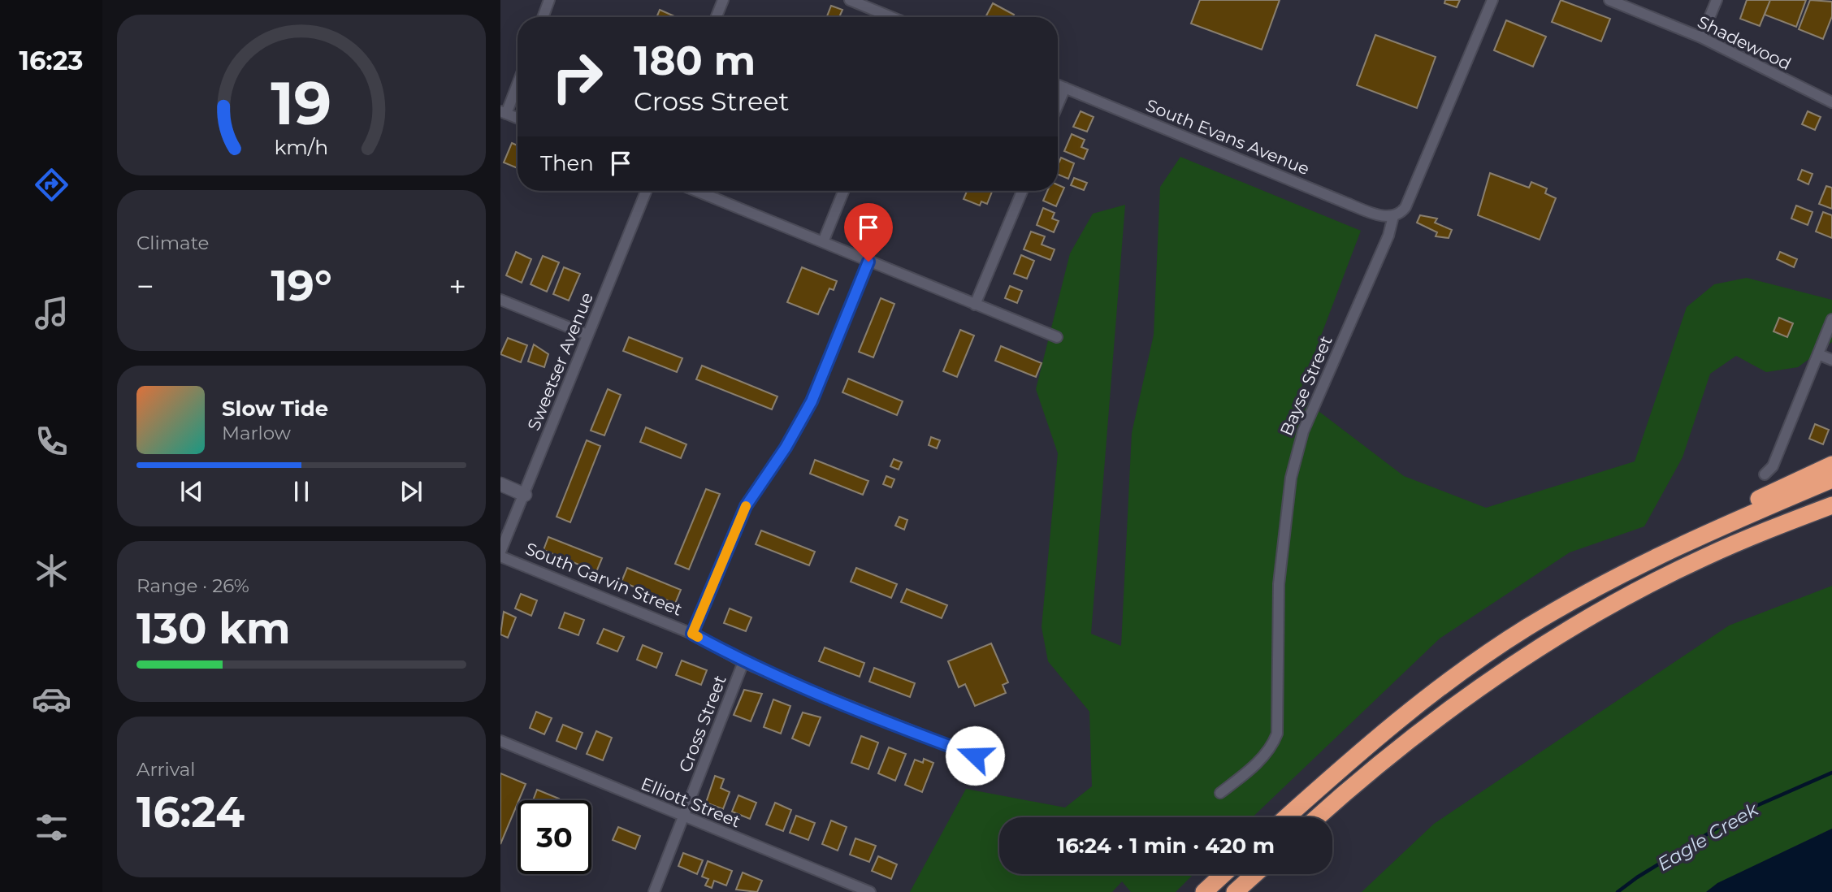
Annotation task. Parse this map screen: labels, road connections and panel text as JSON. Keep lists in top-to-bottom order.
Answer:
{
  "streets": {
    "street": [
      "Shadewood",
      "South Evans Avenue",
      "Sweetser Avenue",
      "Bayse Street",
      "South Garvin Street",
      "Cross Street",
      "Elliott Street"
    ]
  },
  "crossings": [
    ["South Evans Avenue", "Bayse Street"],
    ["South Garvin Street", "Cross Street"],
    ["Cross Street", "Elliott Street"]
  ],
  "water": ["Eagle Creek"],
  "page": {
    "tabs": "16:23",
    "turn": ["180 m", "Cross Street"],
    "then": "Then",
    "tile": [
      "Climate",
      ["Range · 26%", "130 km"],
      ["Arrival", "16:24"]
    ],
    "heat": ["−", "19°", "+"],
    "song": ["Slow Tide", "Marlow"],
    "limit": "30",
    "trip": "16:24 · 1 min · 420 m",
    "gauge": ["19", "km/h"]
  }
}
